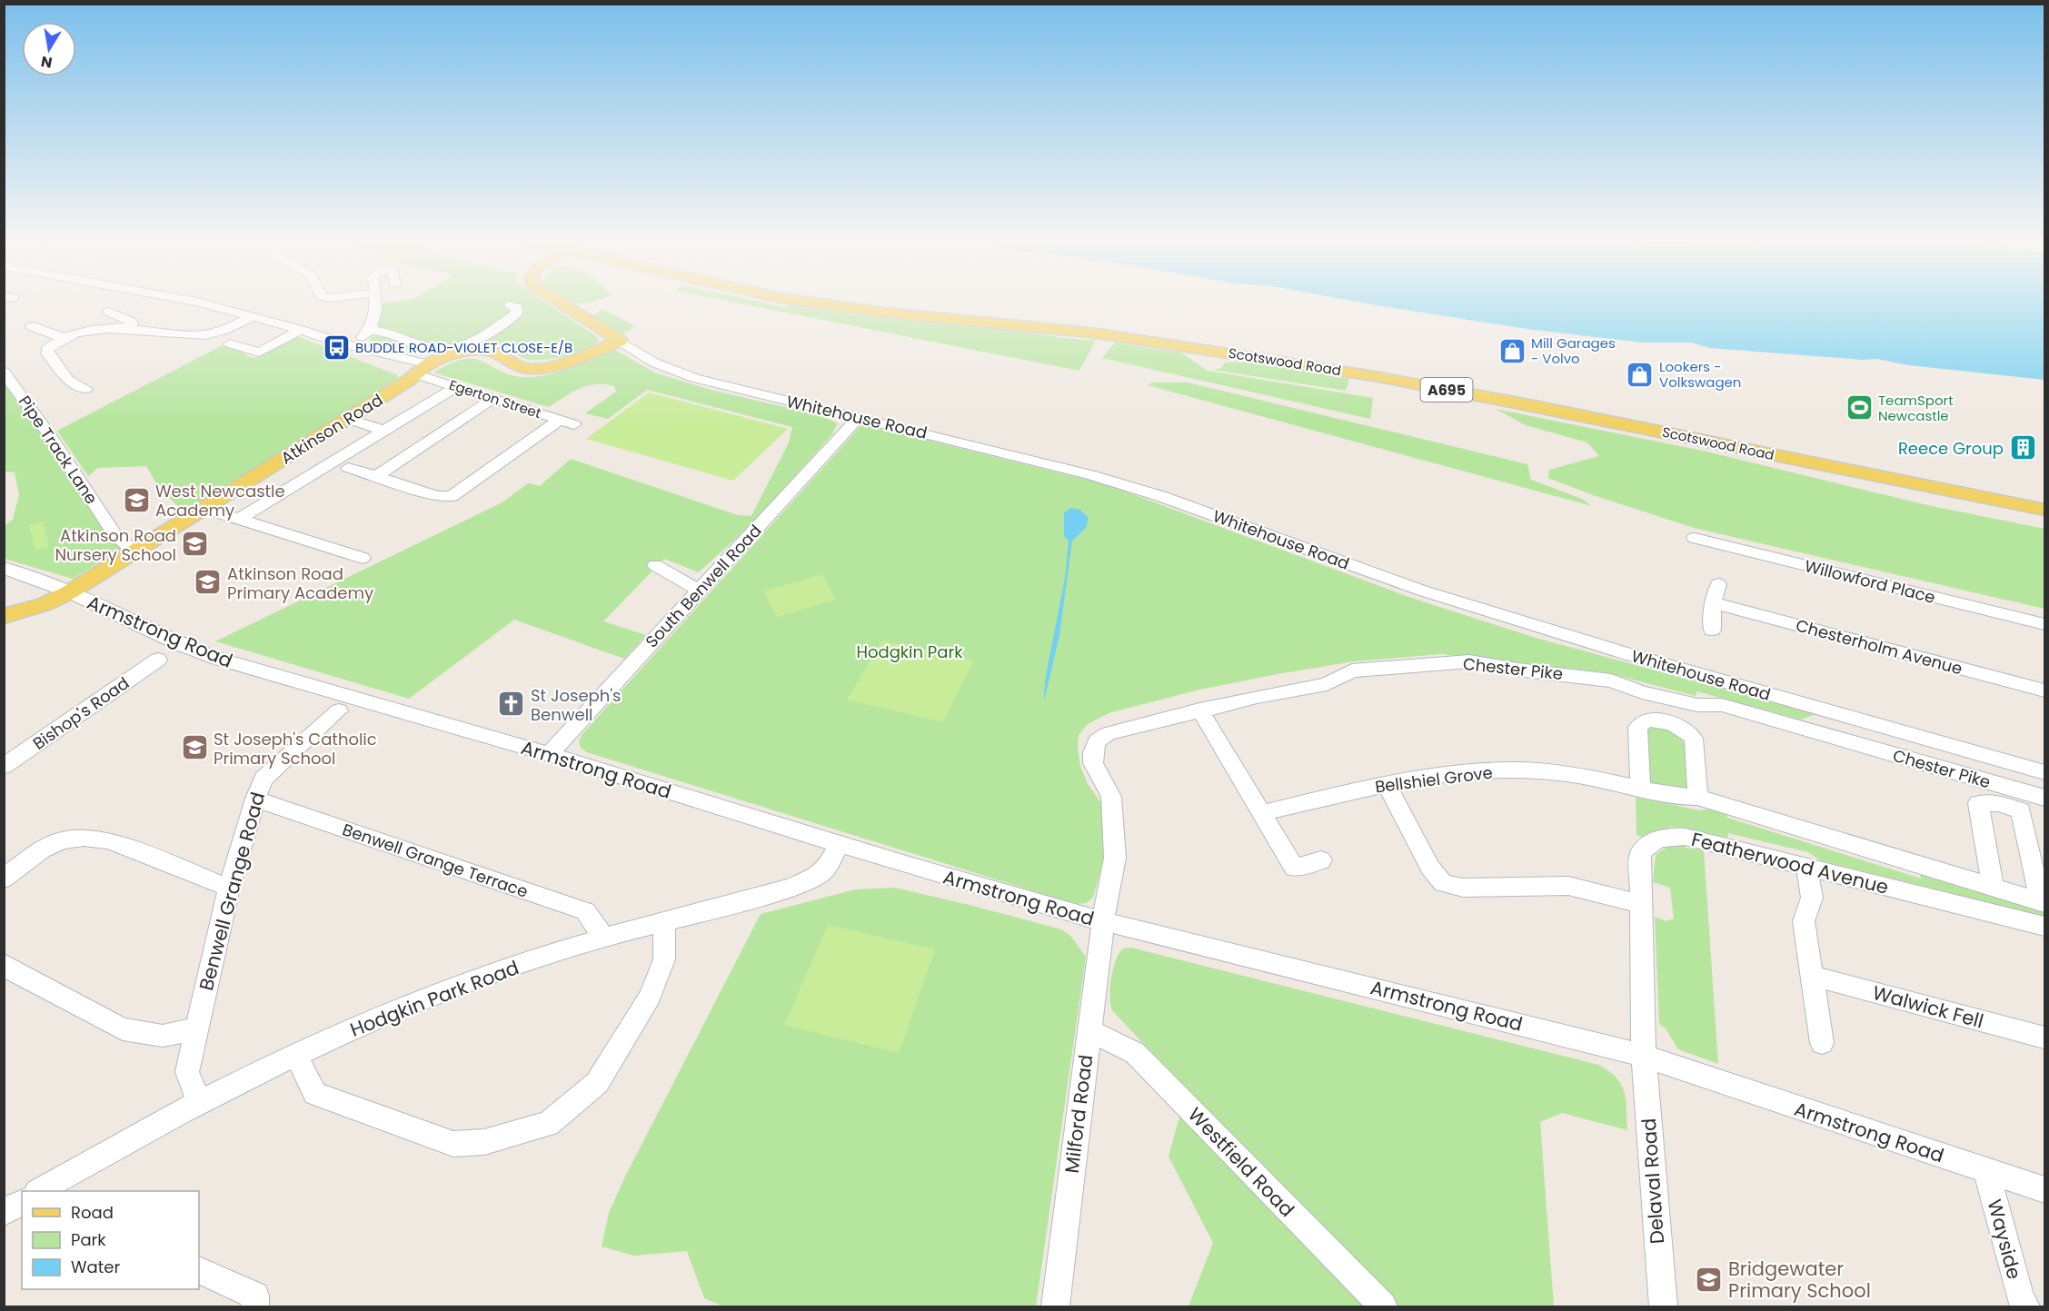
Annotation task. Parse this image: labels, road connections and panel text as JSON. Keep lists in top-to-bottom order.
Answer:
{
  "streets": {
    "main road": [
      "Scotswood Road",
      "A695",
      "Whitehouse Road",
      "Atkinson Road"
    ],
    "street": [
      "Egerton Street",
      "Pipe Track Lane",
      "Willowford Place",
      "South Benwell Road",
      "Armstrong Road",
      "Chesterholm Avenue",
      "Chester Pike",
      "Bishop's Road",
      "Bellshiel Grove",
      "Benwell Grange Terrace",
      "Featherwood Avenue",
      "Benwell Grange Road",
      "Hodgkin Park Road",
      "Walwick Fell",
      "Milford Road",
      "Westfield Road",
      "Delaval Road",
      "Wayside"
    ]
  },
  "crossings": [
    ["Egerton Street", "Atkinson Road"],
    ["Whitehouse Road", "Atkinson Road"],
    ["Whitehouse Road", "South Benwell Road"],
    ["Atkinson Road", "Pipe Track Lane"],
    ["Atkinson Road", "Armstrong Road"],
    ["South Benwell Road", "Armstrong Road"],
    ["Armstrong Road", "Chester Pike"],
    ["Armstrong Road", "Featherwood Avenue"],
    ["Armstrong Road", "Hodgkin Park Road"],
    ["Armstrong Road", "Milford Road"],
    ["Armstrong Road", "Delaval Road"],
    ["Armstrong Road", "Wayside"],
    ["Chester Pike", "Milford Road"],
    ["Bellshiel Grove", "Featherwood Avenue"],
    ["Benwell Grange Terrace", "Benwell Grange Road"],
    ["Benwell Grange Terrace", "Hodgkin Park Road"],
    ["Featherwood Avenue", "Delaval Road"],
    ["Benwell Grange Road", "Hodgkin Park Road"],
    ["Milford Road", "Westfield Road"]
  ],
  "parks": ["Hodgkin Park"],
  "places": {
    "bus stop": ["BUDDLE ROAD-VIOLET CLOSE-E/B"],
    "shop": ["Mill Garages - Volvo", "Lookers - Volkswagen"],
    "sports": ["TeamSport Newcastle"],
    "building": ["Reece Group"],
    "school or university": [
      "West Newcastle Academy",
      "Atkinson Road Nursery School",
      "Atkinson Road Primary Academy",
      "St Joseph's Catholic Primary School",
      "Bridgewater Primary School"
    ],
    "church": ["St Joseph's Benwell"]
  },
  "legend": ["Road", "Park", "Water"],
  "north": "bottom"
}
